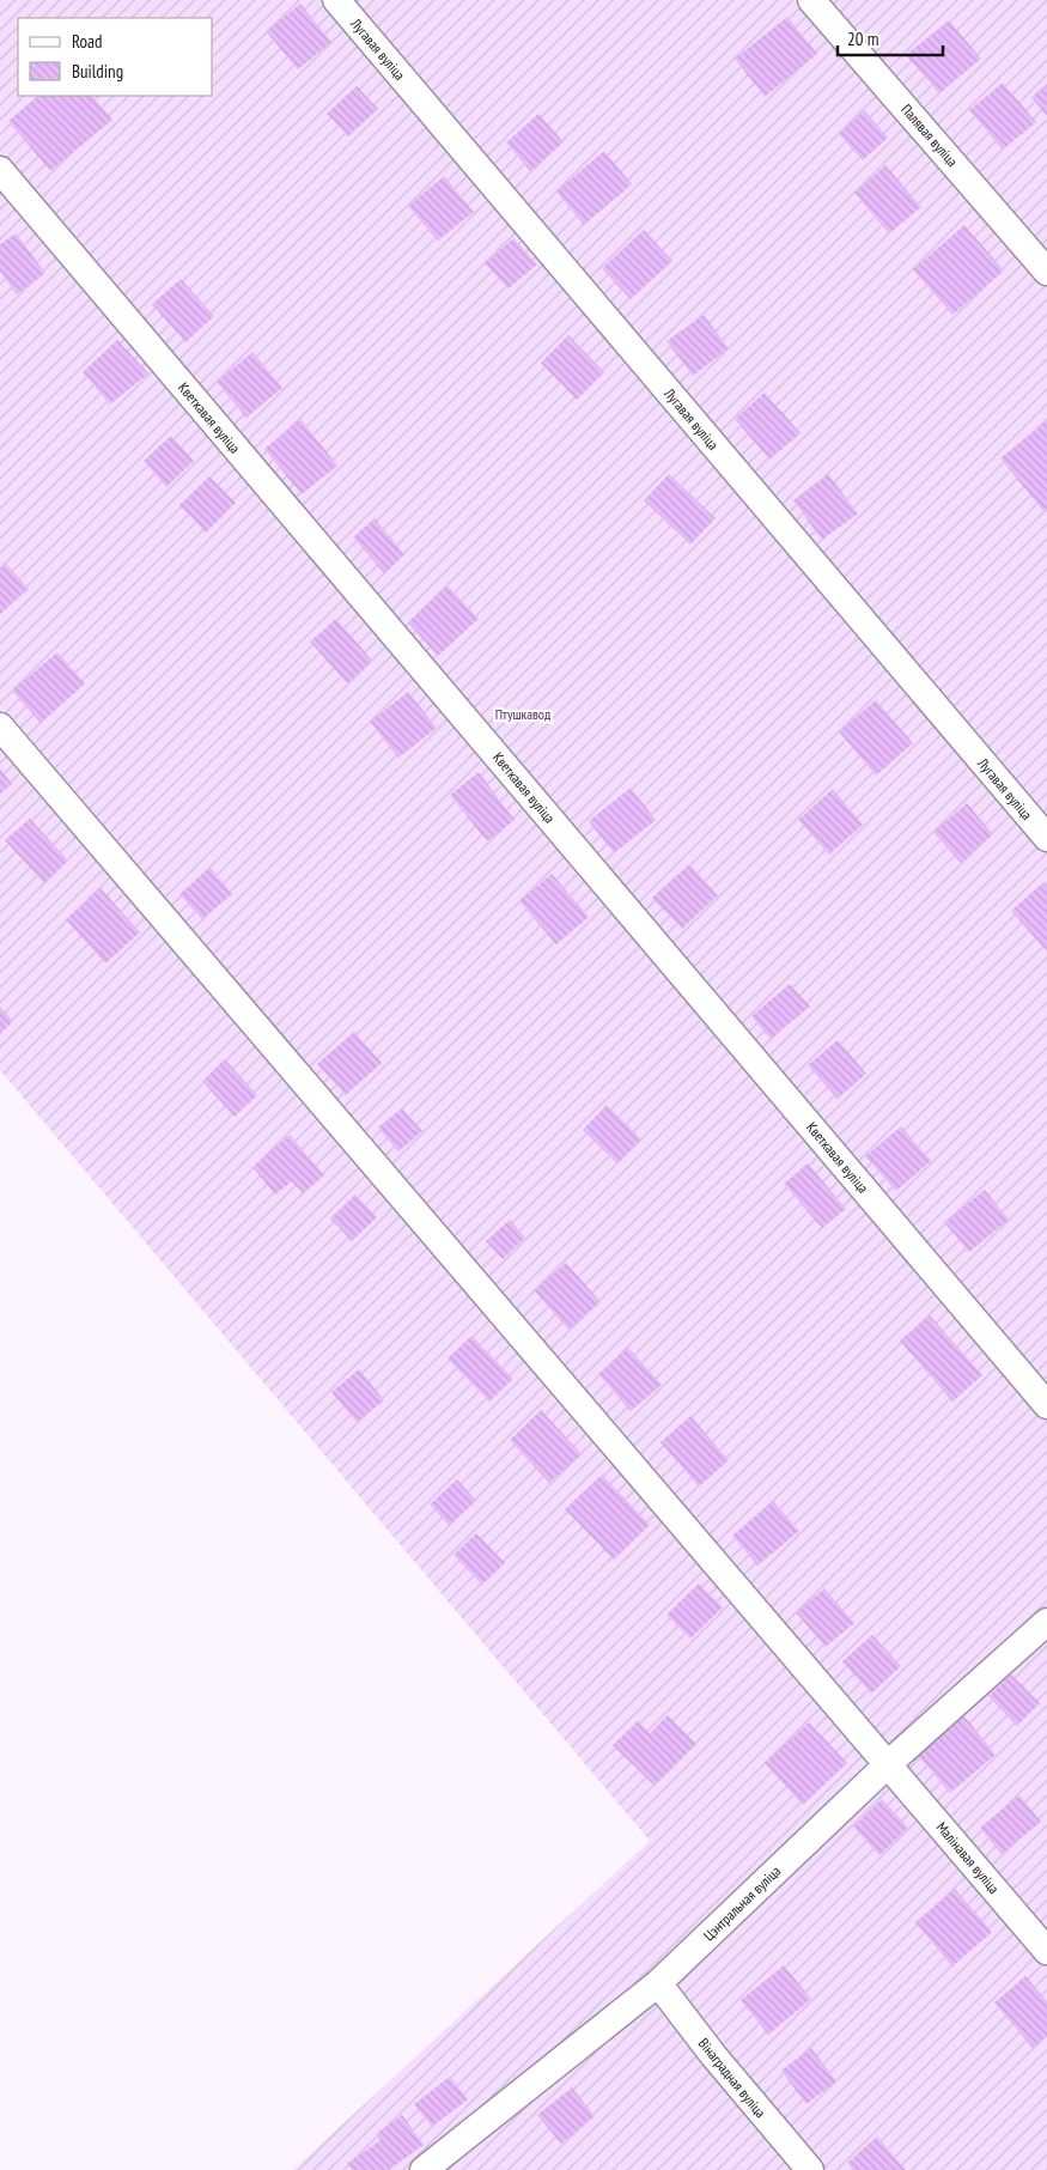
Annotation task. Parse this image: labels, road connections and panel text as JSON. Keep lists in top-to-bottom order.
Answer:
{
  "streets": {
    "street": [
      "Лугавая вуліца",
      "Палявая вуліца",
      "Кветкавая вуліца",
      "Малінавая вуліца",
      "Цэнтральная вуліца",
      "Вінаградная вуліца"
    ]
  },
  "crossings": [
    ["Малінавая вуліца", "Цэнтральная вуліца"],
    ["Цэнтральная вуліца", "Вінаградная вуліца"]
  ],
  "parks": ["Птушкавод"],
  "legend": ["Road", "Building"],
  "scale_bar": "20 m"
}
